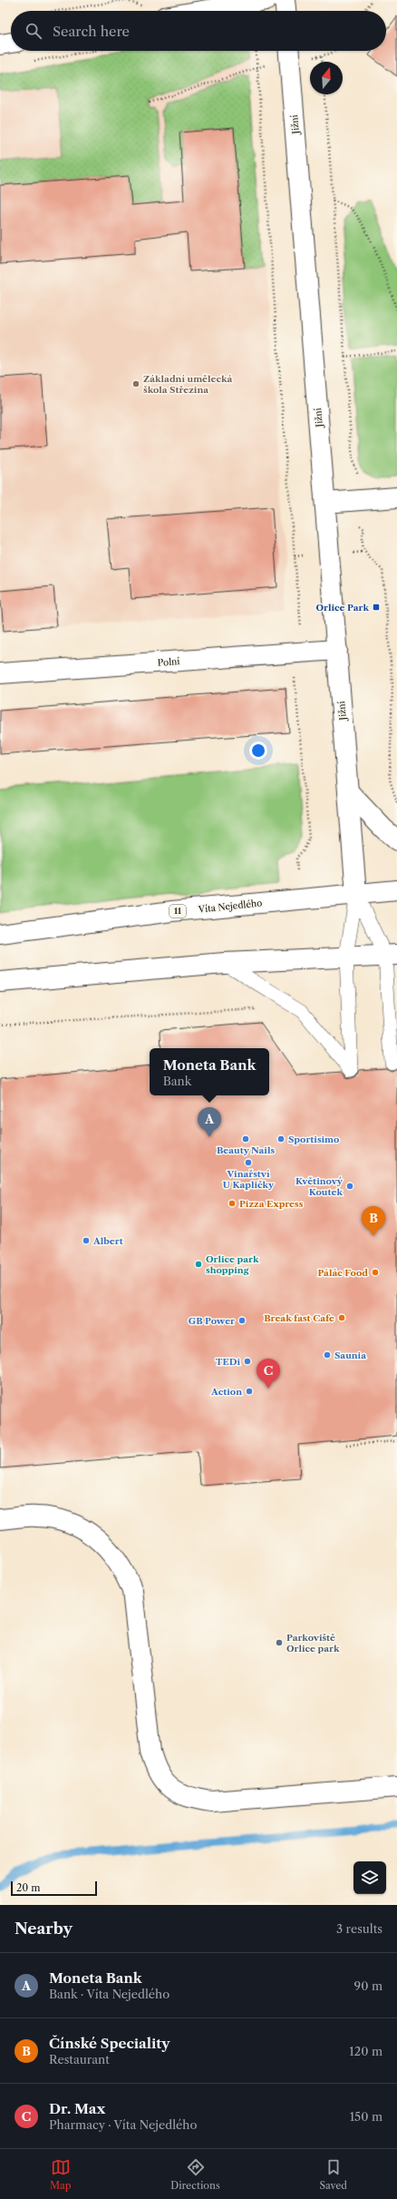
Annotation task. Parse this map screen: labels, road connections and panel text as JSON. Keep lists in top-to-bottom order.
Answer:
{
  "streets": {
    "street": [
      "Jižní",
      "Polní",
      "Víta Nejedlého",
      "11"
    ]
  },
  "crossings": [
    ["Jižní", "Polní"],
    ["Jižní", "Víta Nejedlého"]
  ],
  "places": {
    "other": [
      "Základní umělecká škola Střezina",
      "Beauty Nails",
      "Sportisimo",
      "Vinařství U Kapličky",
      "Květinový Koutek",
      "Pizza Express",
      "Albert",
      "Orlice park shopping",
      "Pálác Food",
      "Break fast Cafe",
      "GB Power",
      "Saunia",
      "TEDi",
      "Action",
      "Parkoviště Orlice park"
    ],
    "transit": ["Orlice Park"]
  },
  "scale_bar": "20 m",
  "north": "top",
  "page": {
    "search": "Search here",
    "popup": ["Moneta Bank", "Bank"],
    "pins": ["A", "B", "C"],
    "scale": "20 m",
    "heading": ["Nearby", "3 results"],
    "list": [
      {
        "mark": "A",
        "name": "Moneta Bank",
        "note": "Bank · Víta Nejedlého",
        "value": "90 m"
      },
      {
        "mark": "B",
        "name": "Čínské Speciality",
        "note": "Restaurant",
        "value": "120 m"
      },
      {
        "mark": "C",
        "name": "Dr. Max",
        "note": "Pharmacy · Víta Nejedlého",
        "value": "150 m"
      }
    ],
    "nav": ["Map", "Directions", "Saved"]
  }
}
